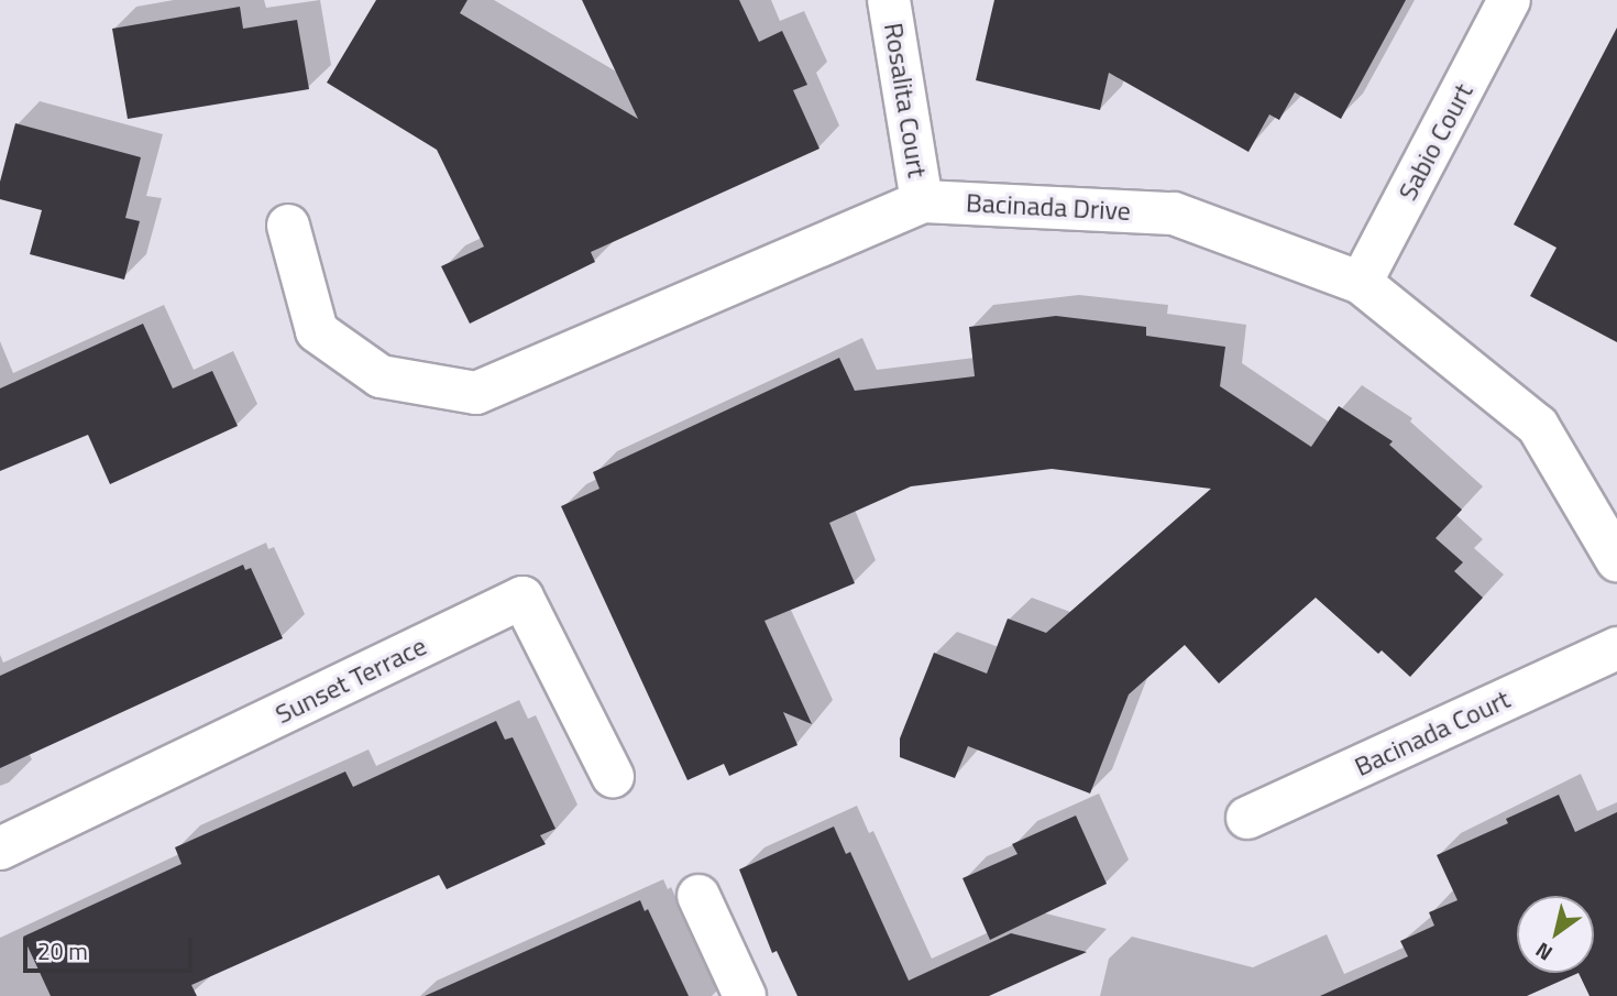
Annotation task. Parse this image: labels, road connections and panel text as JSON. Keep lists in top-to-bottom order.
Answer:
{
  "streets": {
    "street": [
      "Rosalita Court",
      "Sabio Court",
      "Bacinada Drive",
      "Sunset Terrace",
      "Bacinada Court"
    ]
  },
  "crossings": [
    ["Rosalita Court", "Bacinada Drive"],
    ["Sabio Court", "Bacinada Drive"]
  ],
  "scale_bar": "20 m",
  "north": "bottom left"
}
